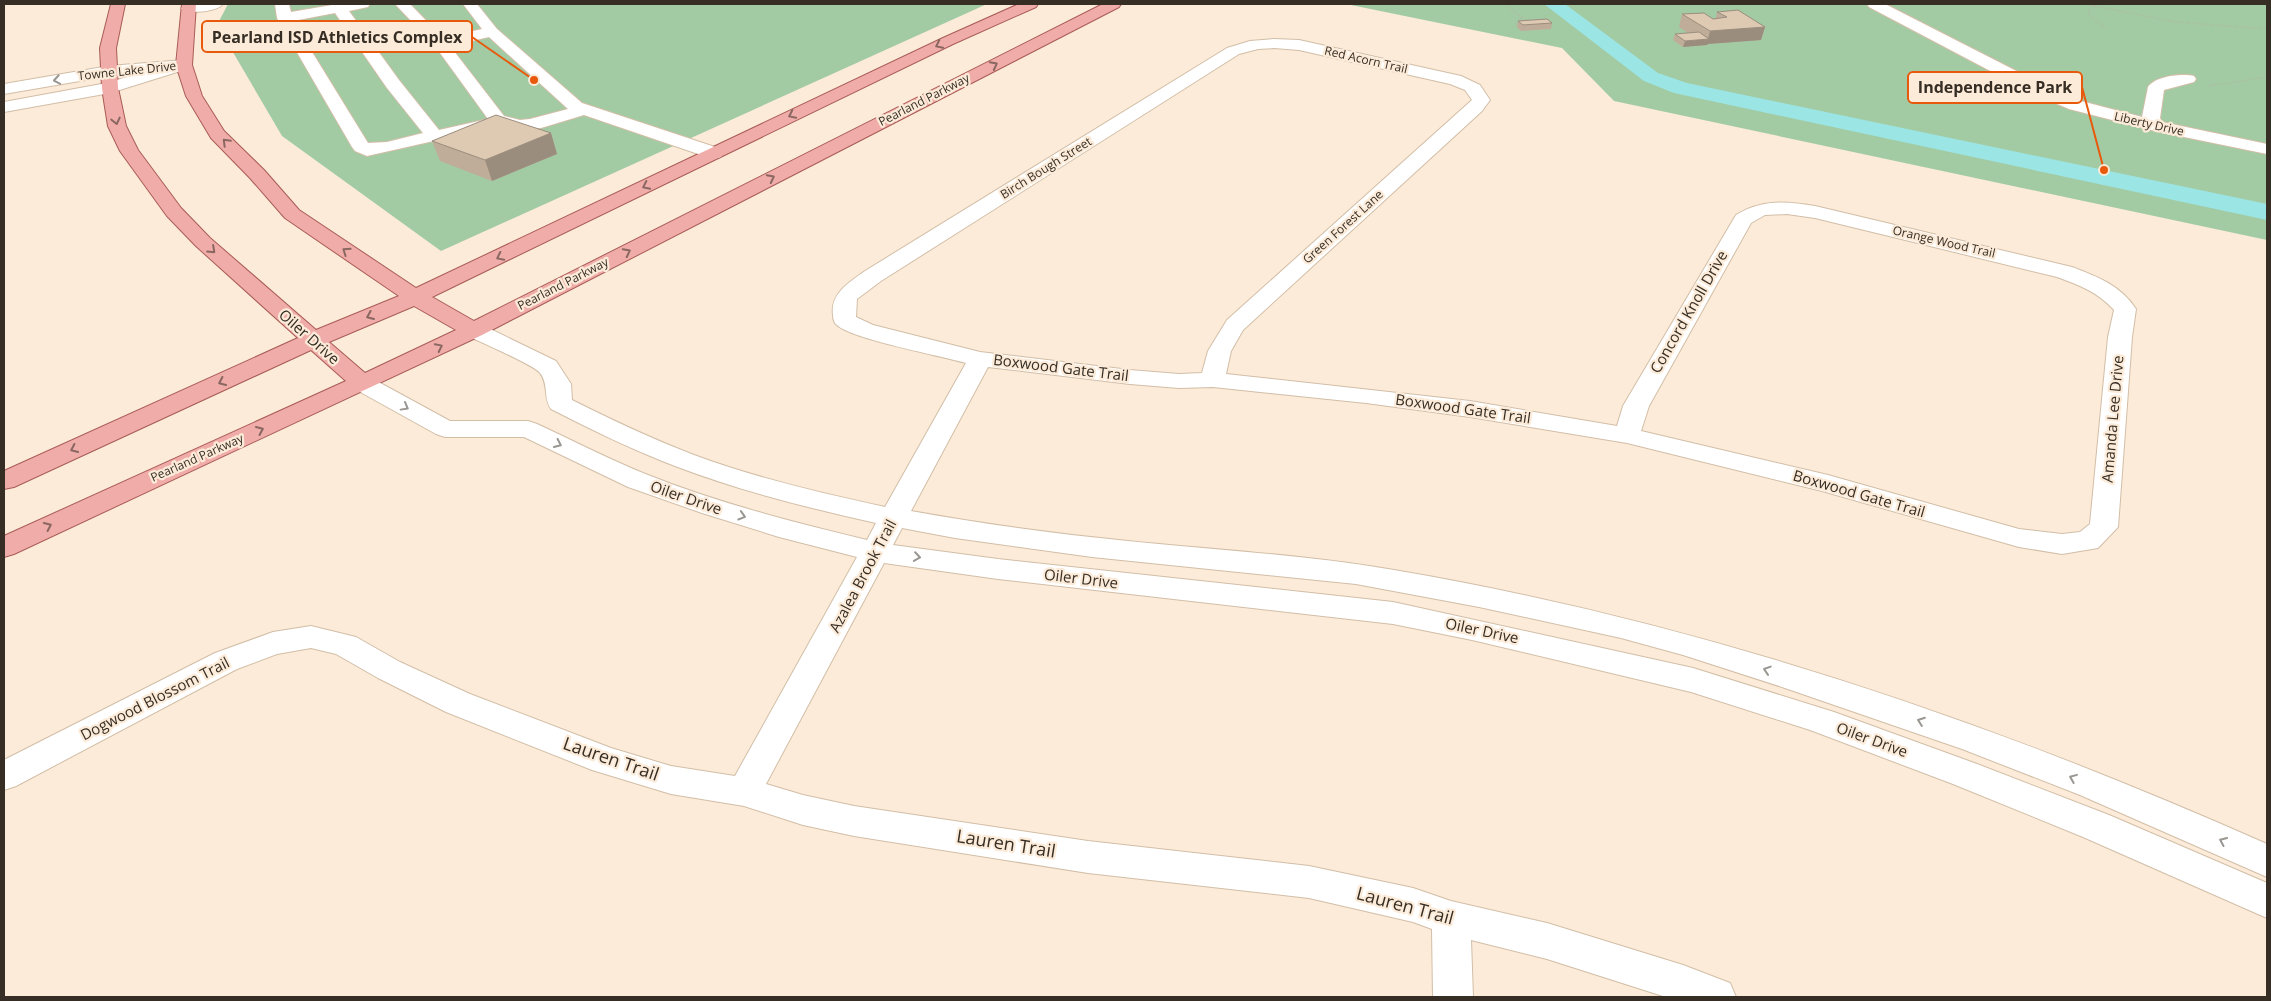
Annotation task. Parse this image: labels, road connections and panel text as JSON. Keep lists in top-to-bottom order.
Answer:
{
  "streets": {
    "main road": ["Pearland Parkway", "Oiler Drive"],
    "street": [
      "Red Acorn Trail",
      "Towne Lake Drive",
      "Liberty Drive",
      "Birch Bough Street",
      "Green Forest Lane",
      "Orange Wood Trail",
      "Concord Knoll Drive",
      "Boxwood Gate Trail",
      "Amanda Lee Drive",
      "Azalea Brook Trail",
      "Dogwood Blossom Trail",
      "Lauren Trail"
    ]
  },
  "crossings": [
    ["Red Acorn Trail", "Birch Bough Street"],
    ["Red Acorn Trail", "Green Forest Lane"],
    ["Towne Lake Drive", "Oiler Drive"],
    ["Pearland Parkway", "Oiler Drive"],
    ["Birch Bough Street", "Boxwood Gate Trail"],
    ["Green Forest Lane", "Boxwood Gate Trail"],
    ["Orange Wood Trail", "Concord Knoll Drive"],
    ["Orange Wood Trail", "Amanda Lee Drive"],
    ["Concord Knoll Drive", "Boxwood Gate Trail"],
    ["Oiler Drive", "Azalea Brook Trail"],
    ["Boxwood Gate Trail", "Amanda Lee Drive"],
    ["Boxwood Gate Trail", "Azalea Brook Trail"],
    ["Azalea Brook Trail", "Lauren Trail"],
    ["Dogwood Blossom Trail", "Lauren Trail"]
  ],
  "one_way": ["Oiler Drive"],
  "places": ["Pearland ISD Athletics Complex", "Independence Park"]
}
